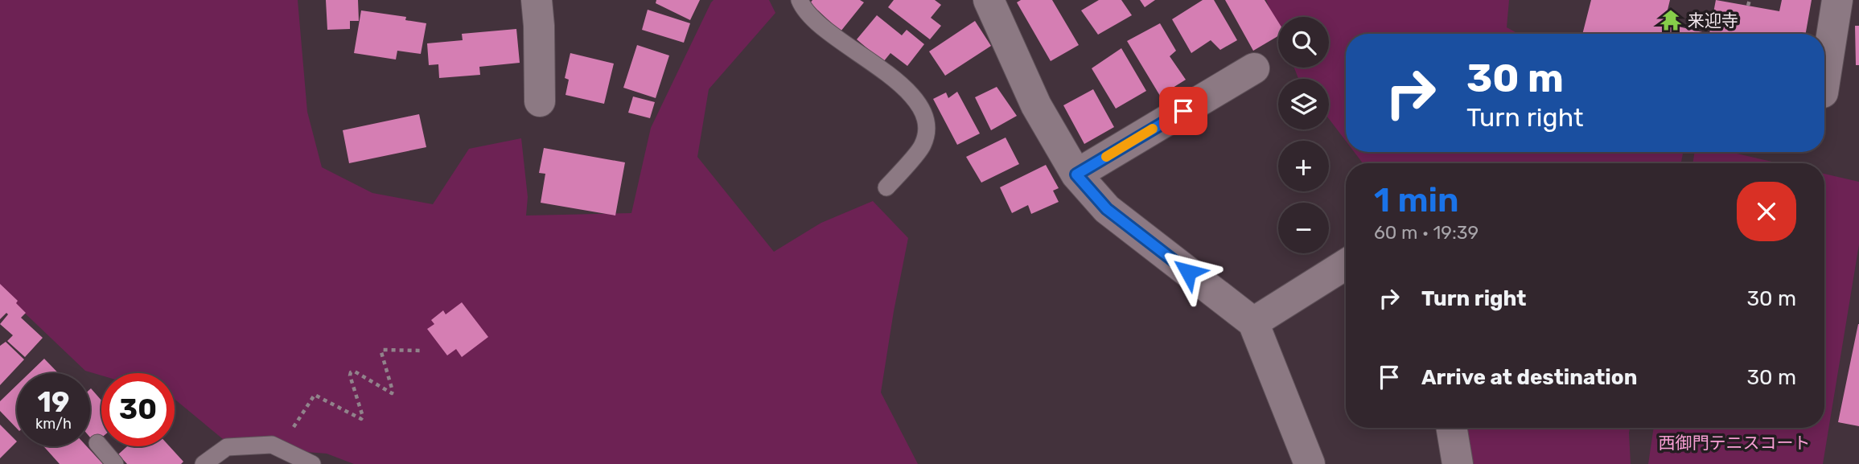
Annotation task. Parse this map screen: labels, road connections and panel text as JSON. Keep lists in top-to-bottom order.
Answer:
{
  "parks": ["西御門テニスコート"],
  "places": {
    "temple": ["来迎寺"]
  },
  "page": {
    "map_buttons": ["+", "−"],
    "turn": ["30 m", "Turn right"],
    "heading": ["1 min", "60 m · 19:39"],
    "list": [
      {
        "name": "Turn right",
        "value": "30 m"
      },
      {
        "name": "Arrive at destination",
        "value": "30 m"
      }
    ],
    "speed": "19 km/h",
    "limit": "30"
  }
}
